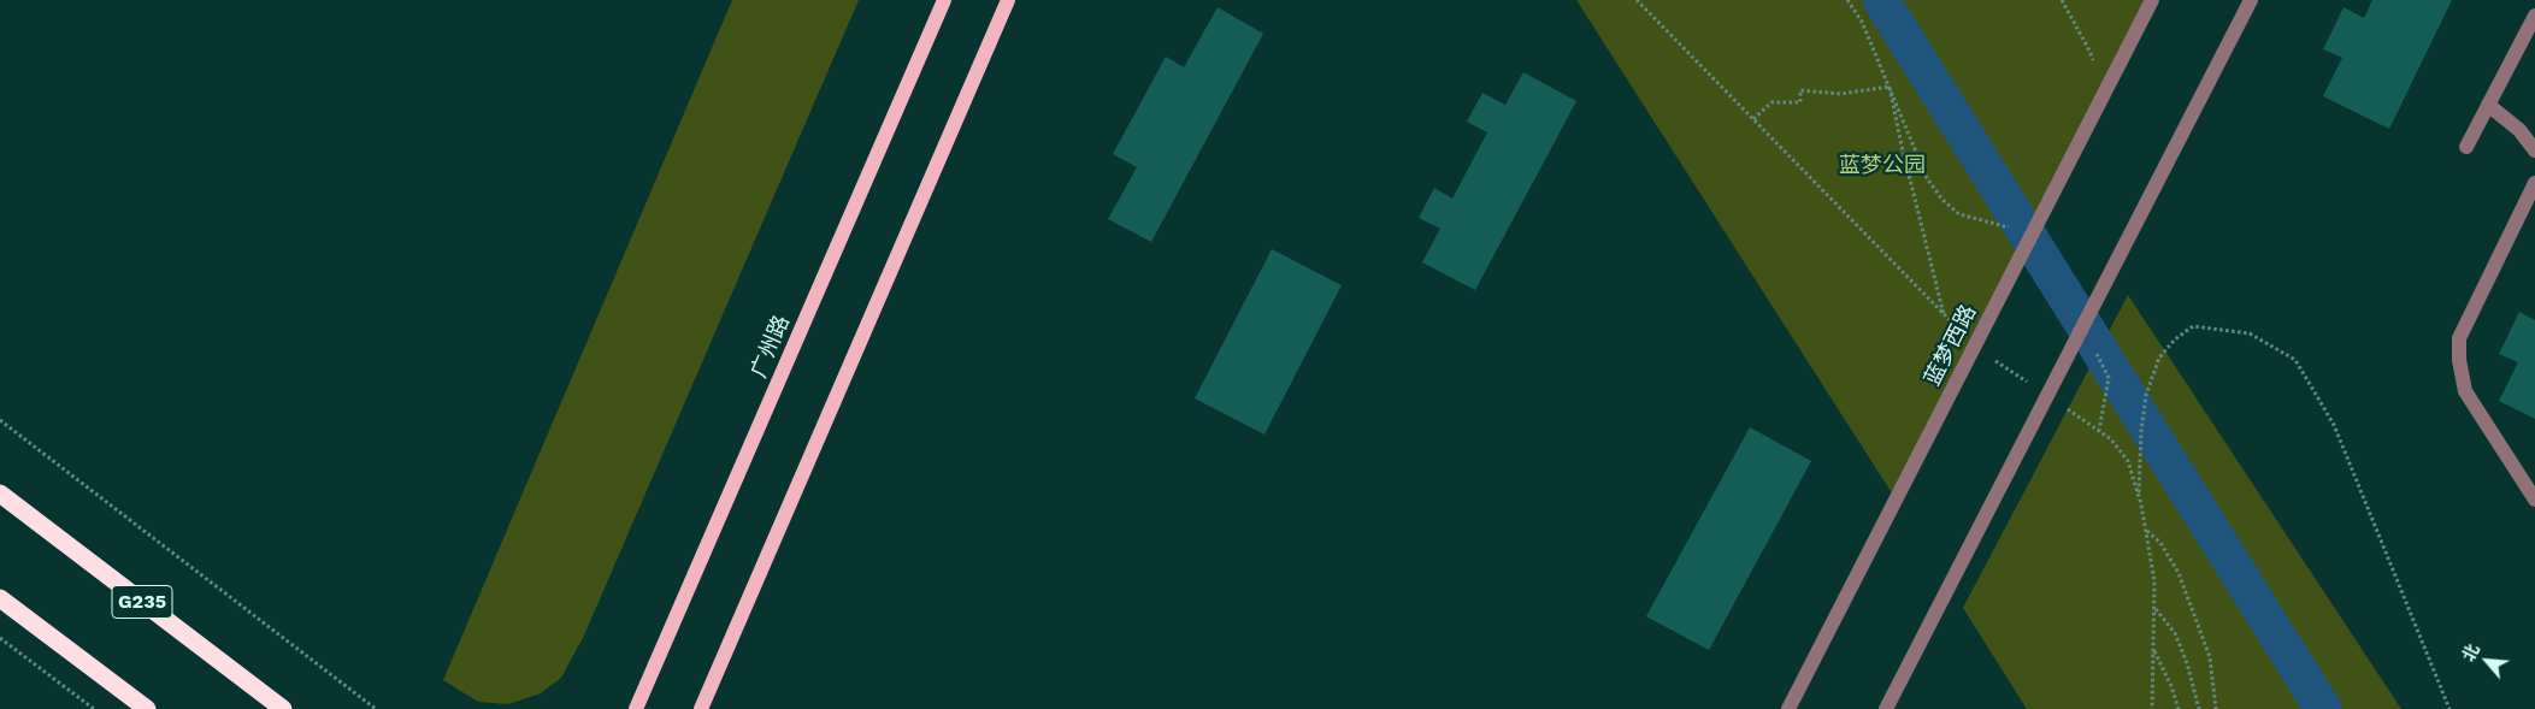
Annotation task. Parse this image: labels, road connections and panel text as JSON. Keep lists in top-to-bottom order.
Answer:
{
  "streets": {
    "highway": ["G235"],
    "main road": ["广州路"],
    "street": ["蓝梦西路"]
  },
  "parks": ["蓝梦公园"],
  "north": "top left"
}
